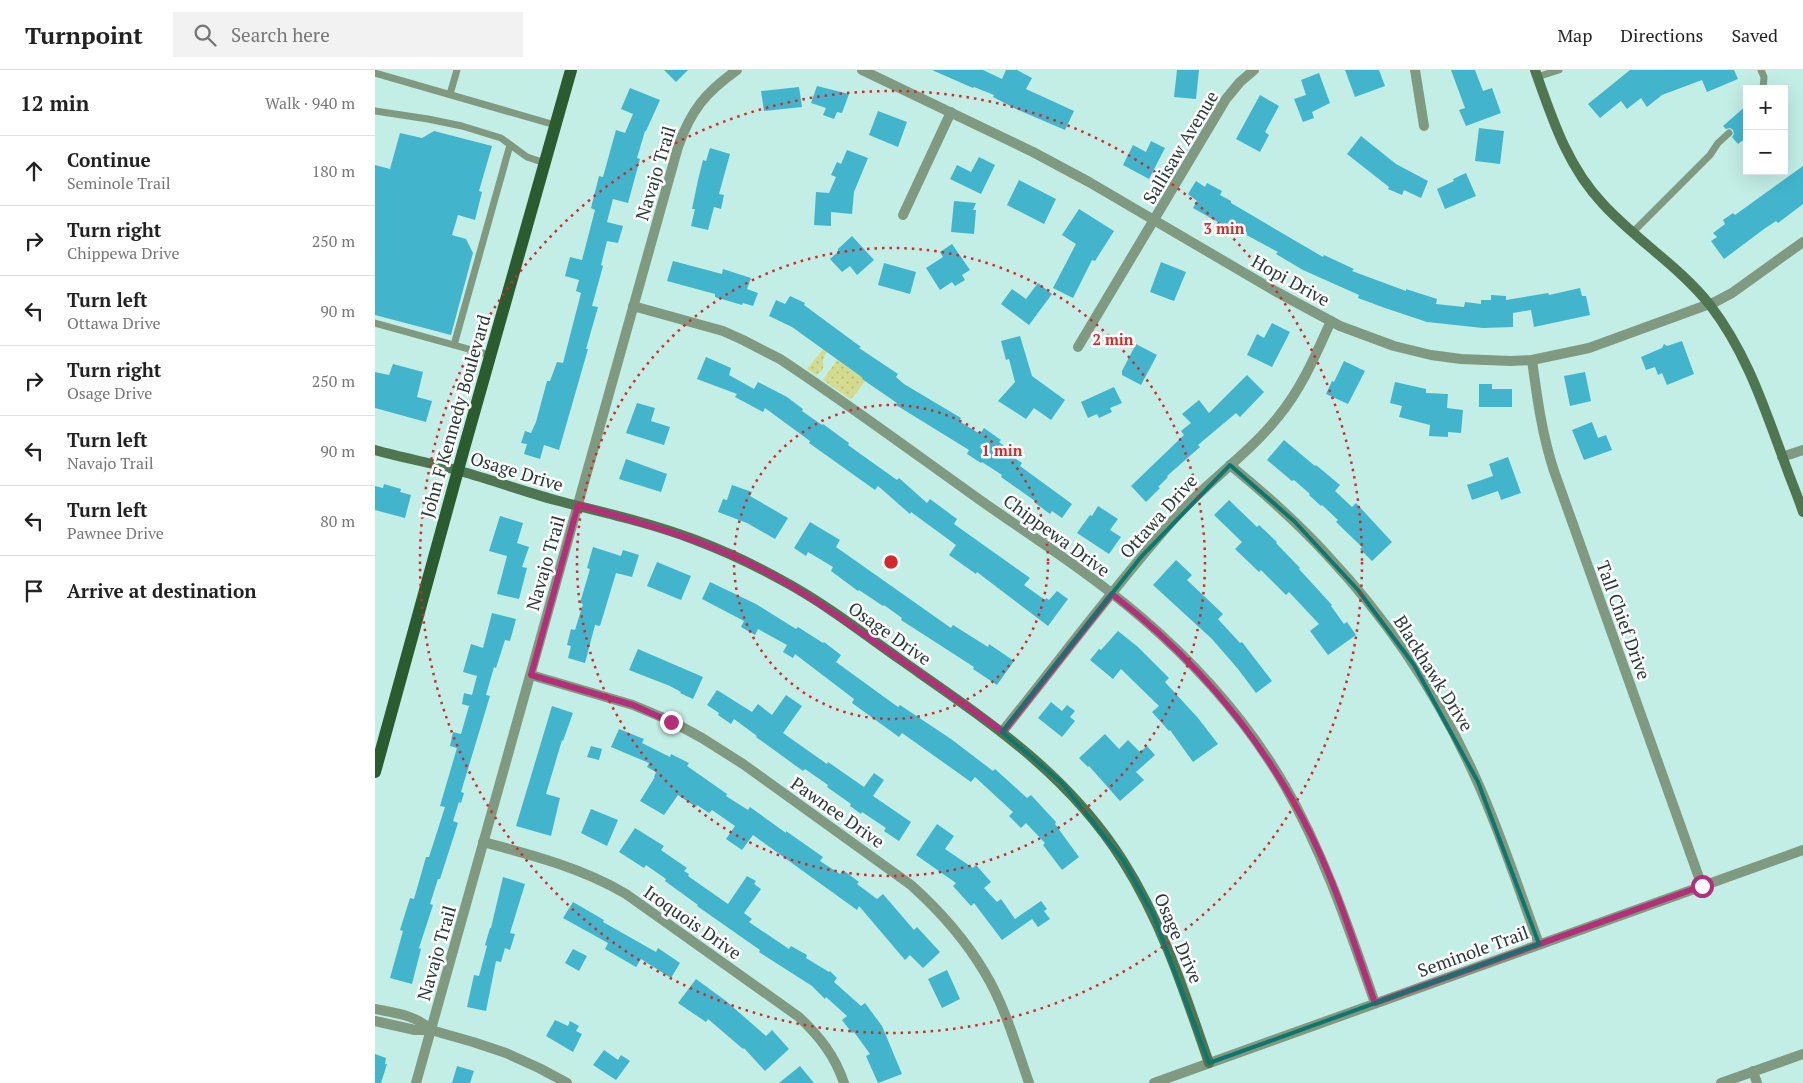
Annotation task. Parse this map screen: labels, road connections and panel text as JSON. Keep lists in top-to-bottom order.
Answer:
{
  "streets": {
    "main road": ["John F Kennedy Boulevard"],
    "street": [
      "Sallisaw Avenue",
      "Navajo Trail",
      "Hopi Drive",
      "Osage Drive",
      "Ottawa Drive",
      "Chippewa Drive",
      "Tall Chief Drive",
      "Blackhawk Drive",
      "Pawnee Drive",
      "Iroquois Drive",
      "Seminole Trail"
    ]
  },
  "crossings": [
    ["Sallisaw Avenue", "Hopi Drive"],
    ["Navajo Trail", "Osage Drive"],
    ["Navajo Trail", "Chippewa Drive"],
    ["Navajo Trail", "Pawnee Drive"],
    ["Navajo Trail", "Iroquois Drive"],
    ["Hopi Drive", "Ottawa Drive"],
    ["Hopi Drive", "Tall Chief Drive"],
    ["John F Kennedy Boulevard", "Osage Drive"],
    ["Osage Drive", "Ottawa Drive"],
    ["Osage Drive", "Seminole Trail"],
    ["Ottawa Drive", "Chippewa Drive"],
    ["Ottawa Drive", "Blackhawk Drive"],
    ["Chippewa Drive", "Seminole Trail"],
    ["Tall Chief Drive", "Seminole Trail"],
    ["Blackhawk Drive", "Seminole Trail"]
  ],
  "page": {
    "header": "Turnpoint",
    "search": "Search here",
    "nav": ["Map", "Directions", "Saved"],
    "heading": ["12 min", "Walk · 940 m"],
    "map_buttons": ["+", "−"],
    "list": [
      ["Continue", "Seminole Trail", "180 m"],
      ["Turn right", "Chippewa Drive", "250 m"],
      ["Turn left", "Ottawa Drive", "90 m"],
      ["Turn right", "Osage Drive", "250 m"],
      ["Turn left", "Navajo Trail", "90 m"],
      ["Turn left", "Pawnee Drive", "80 m"],
      "Arrive at destination"
    ]
  },
  "rings": ["3 min", "2 min", "1 min"]
}
